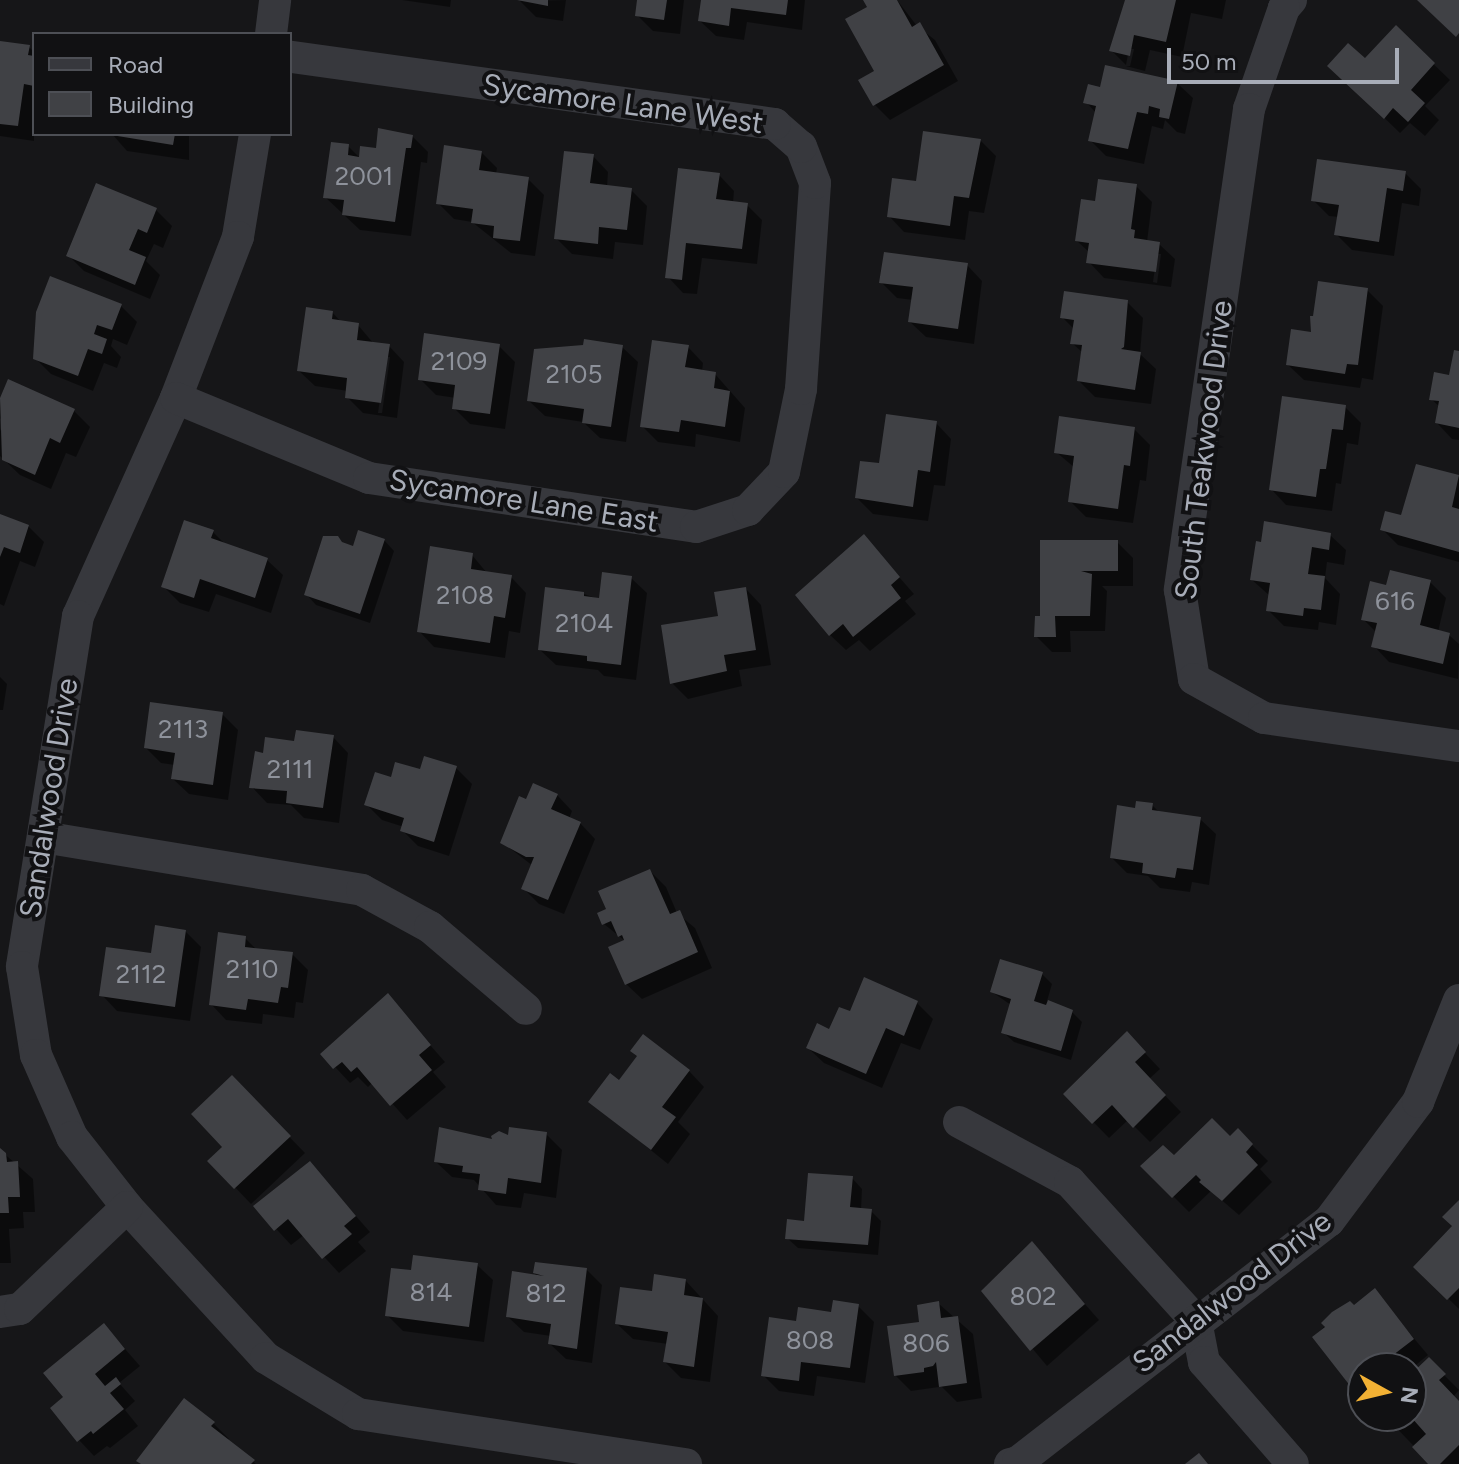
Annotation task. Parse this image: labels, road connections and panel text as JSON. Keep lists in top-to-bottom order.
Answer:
{
  "streets": {
    "street": [
      "Sycamore Lane West",
      "South Teakwood Drive",
      "Sycamore Lane East",
      "Sandalwood Drive"
    ]
  },
  "crossings": [
    ["Sycamore Lane West", "Sycamore Lane East"],
    ["Sycamore Lane East", "Sandalwood Drive"]
  ],
  "house_numbers": [
    "2001",
    "2109",
    "2105",
    "2108",
    "616",
    "2104",
    "2113",
    "2111",
    "2110",
    "2112",
    "814",
    "812",
    "802",
    "808",
    "806"
  ],
  "legend": ["Road", "Building"],
  "scale_bar": "50 m",
  "north": "right"
}
